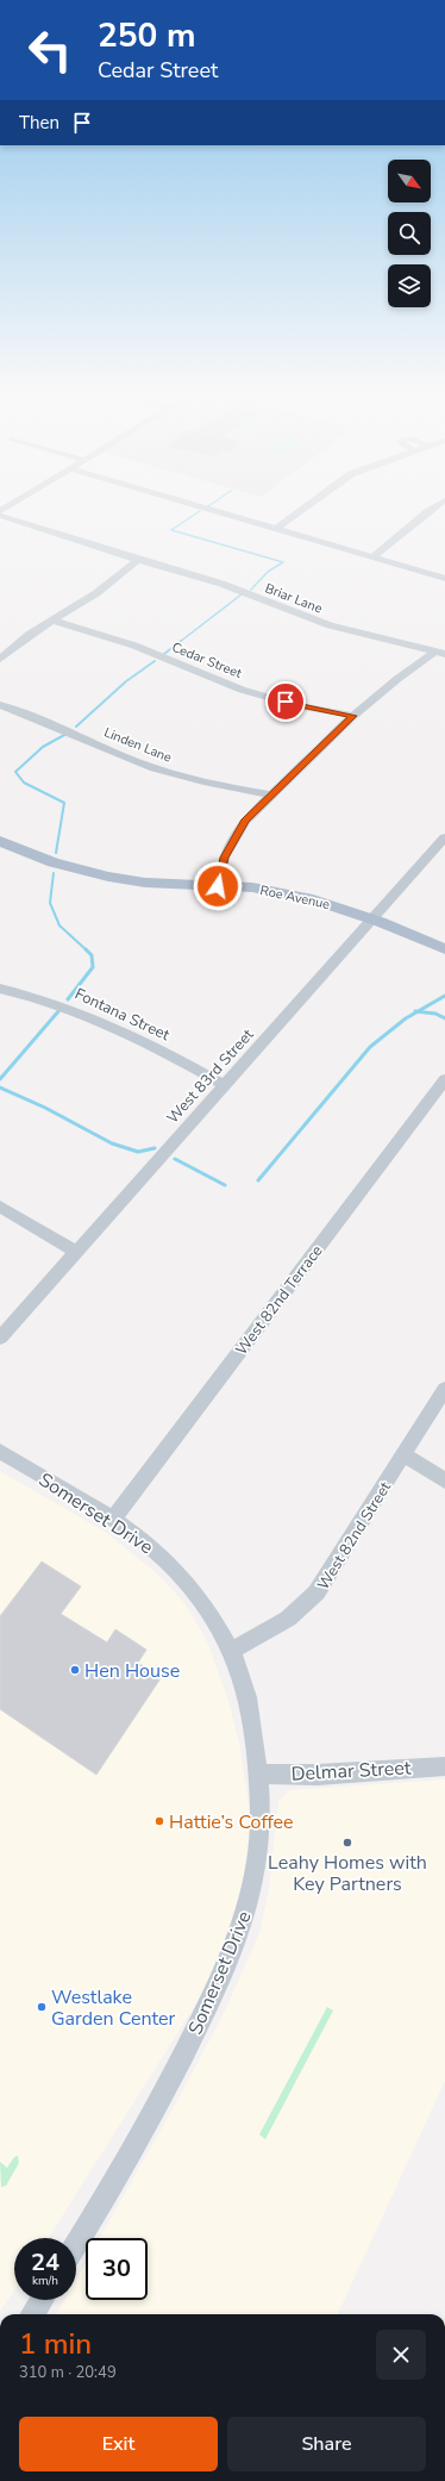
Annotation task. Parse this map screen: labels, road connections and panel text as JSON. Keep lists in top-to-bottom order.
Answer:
{
  "streets": {
    "main road": ["Roe Avenue"],
    "street": [
      "Briar Lane",
      "Cedar Street",
      "Linden Lane",
      "Fontana Street",
      "West 83rd Street",
      "West 82nd Terrace",
      "Somerset Drive",
      "West 82nd Street",
      "Delmar Street"
    ]
  },
  "crossings": [
    ["Roe Avenue", "West 83rd Street"],
    ["Fontana Street", "West 83rd Street"],
    ["West 82nd Terrace", "Somerset Drive"],
    ["Somerset Drive", "West 82nd Street"],
    ["Somerset Drive", "Delmar Street"]
  ],
  "places": [
    "Hen House",
    "Hattie’s Coffee",
    "Leahy Homes with Key Partners",
    "Westlake Garden Center"
  ],
  "north": "bottom right",
  "page": {
    "turn": ["250 m", "Cedar Street"],
    "then": "Then",
    "speed": "24 km/h",
    "limit": "30",
    "heading": ["1 min", "310 m · 20:49"],
    "buttons": ["Exit", "Share"]
  }
}
